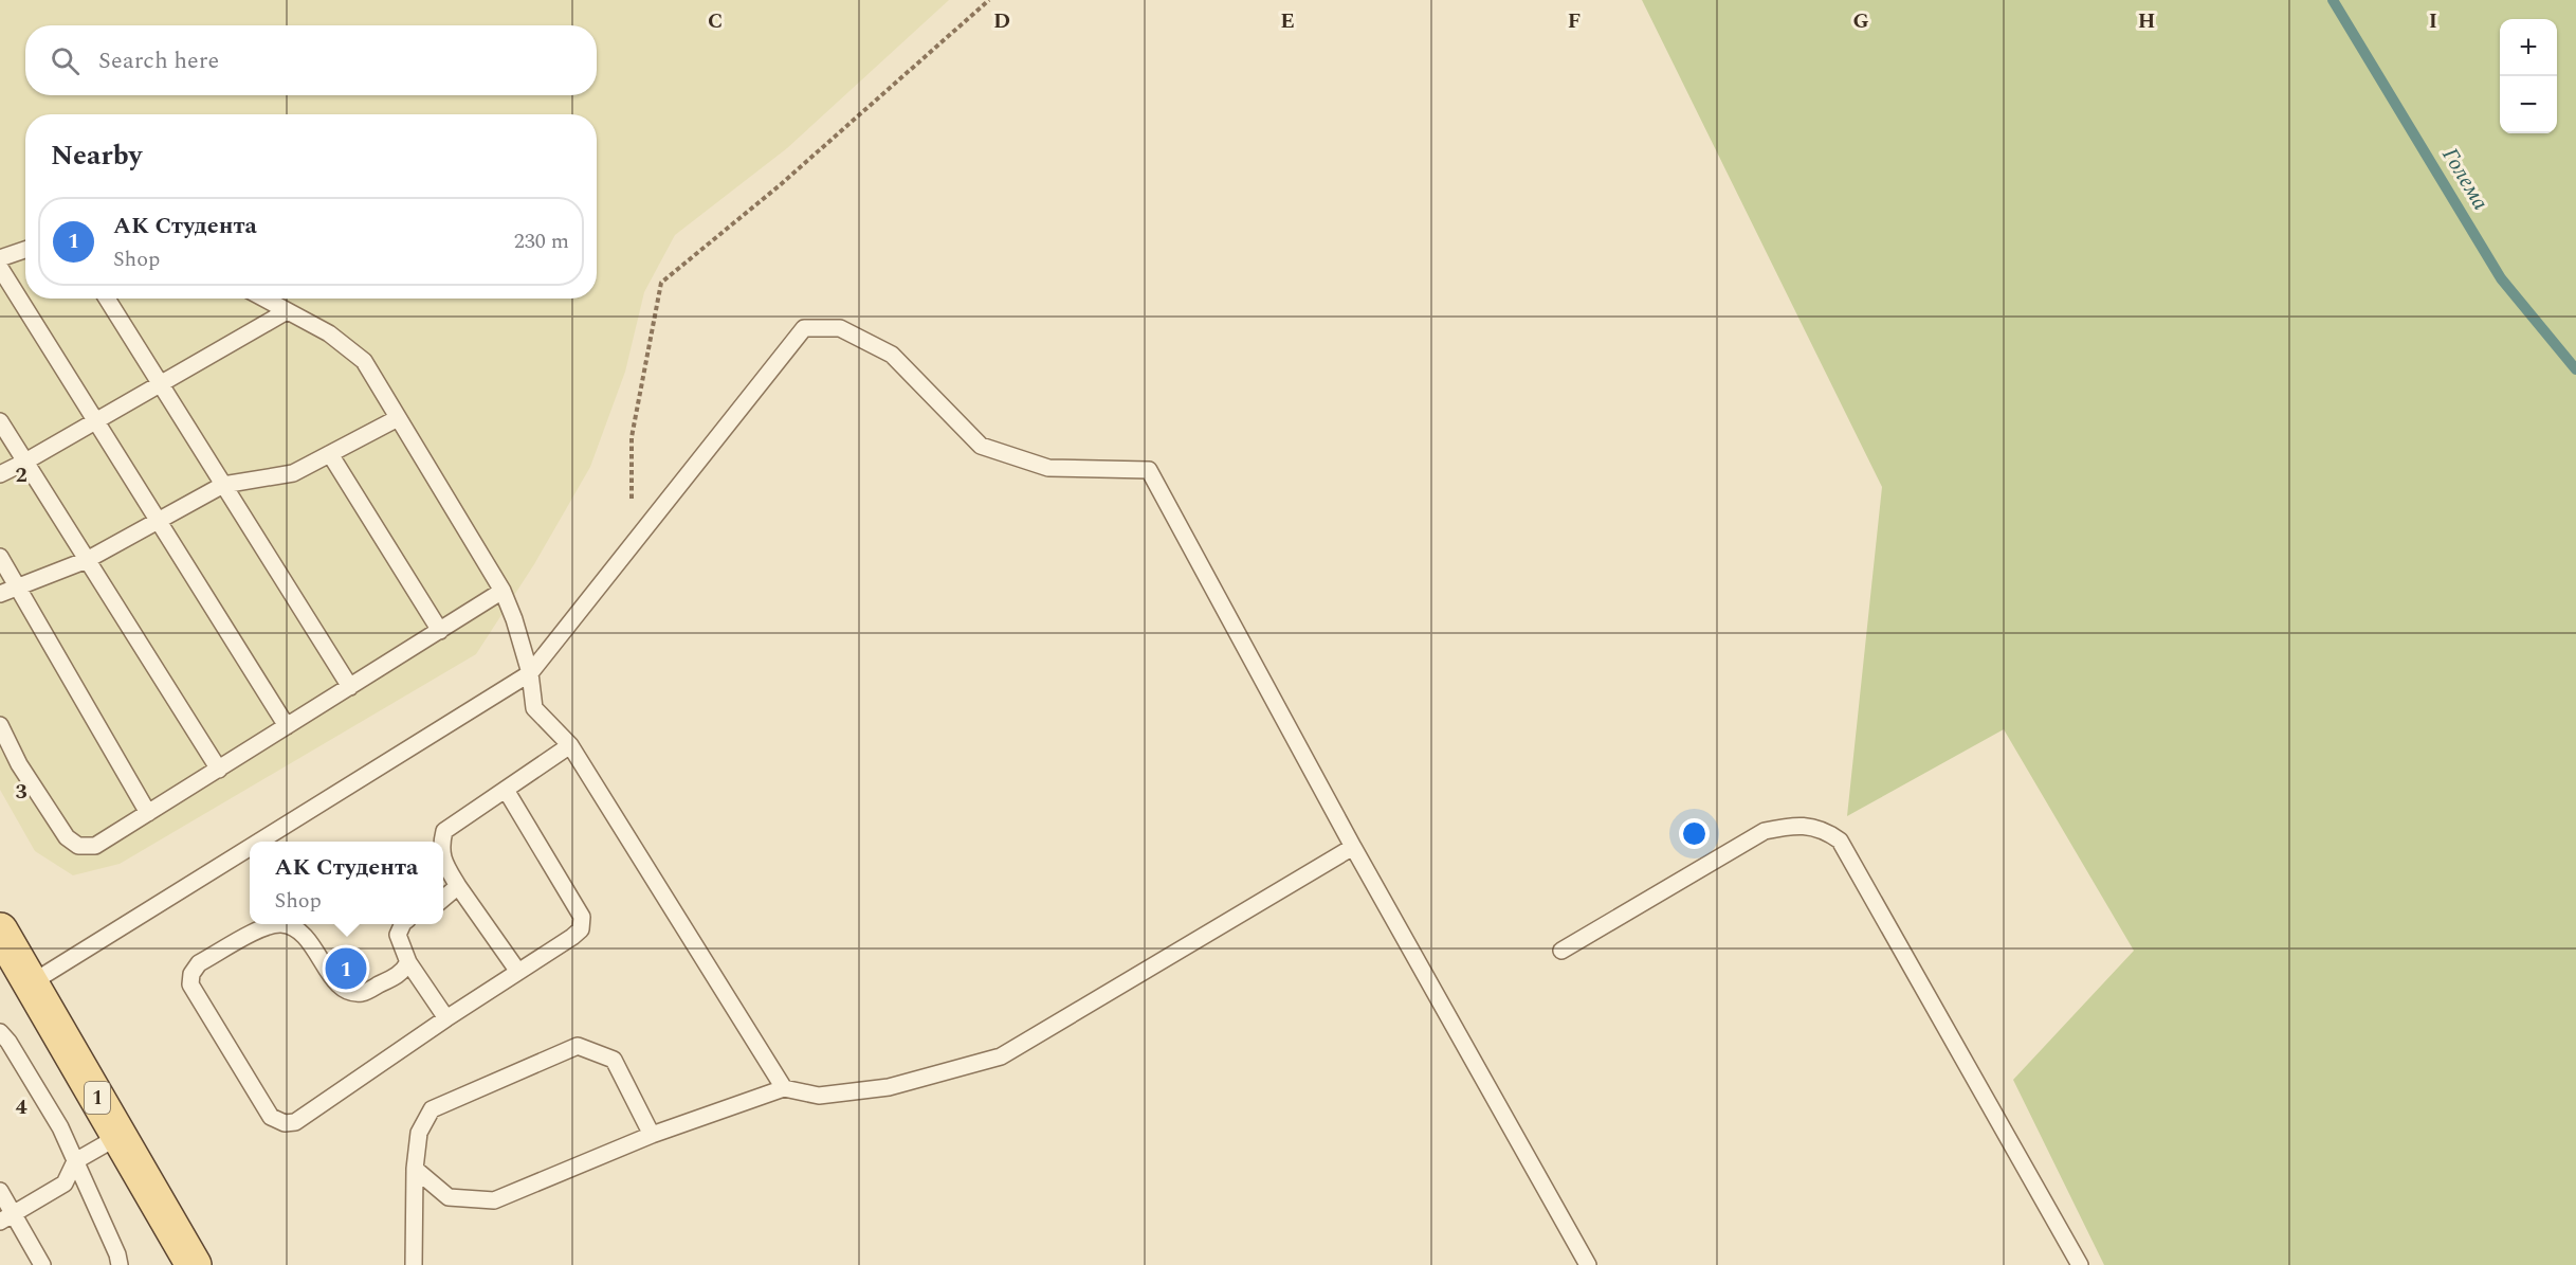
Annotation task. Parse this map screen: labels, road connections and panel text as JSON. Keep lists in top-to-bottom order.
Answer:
{
  "streets": {
    "main road": ["1"]
  },
  "water": ["Голема"],
  "page": {
    "map_buttons": ["+", "−"],
    "search": "Search here",
    "heading": "Nearby",
    "list": [
      {
        "mark": "1",
        "name": "АК Студента",
        "note": "Shop",
        "value": "230 m"
      }
    ],
    "popup": ["АК Студента", "Shop"],
    "pins": "1"
  },
  "grid": {
    "columns": [
      "C",
      "D",
      "E",
      "F",
      "G",
      "H",
      "I"
    ],
    "rows": ["2", "3", "4"]
  }
}
